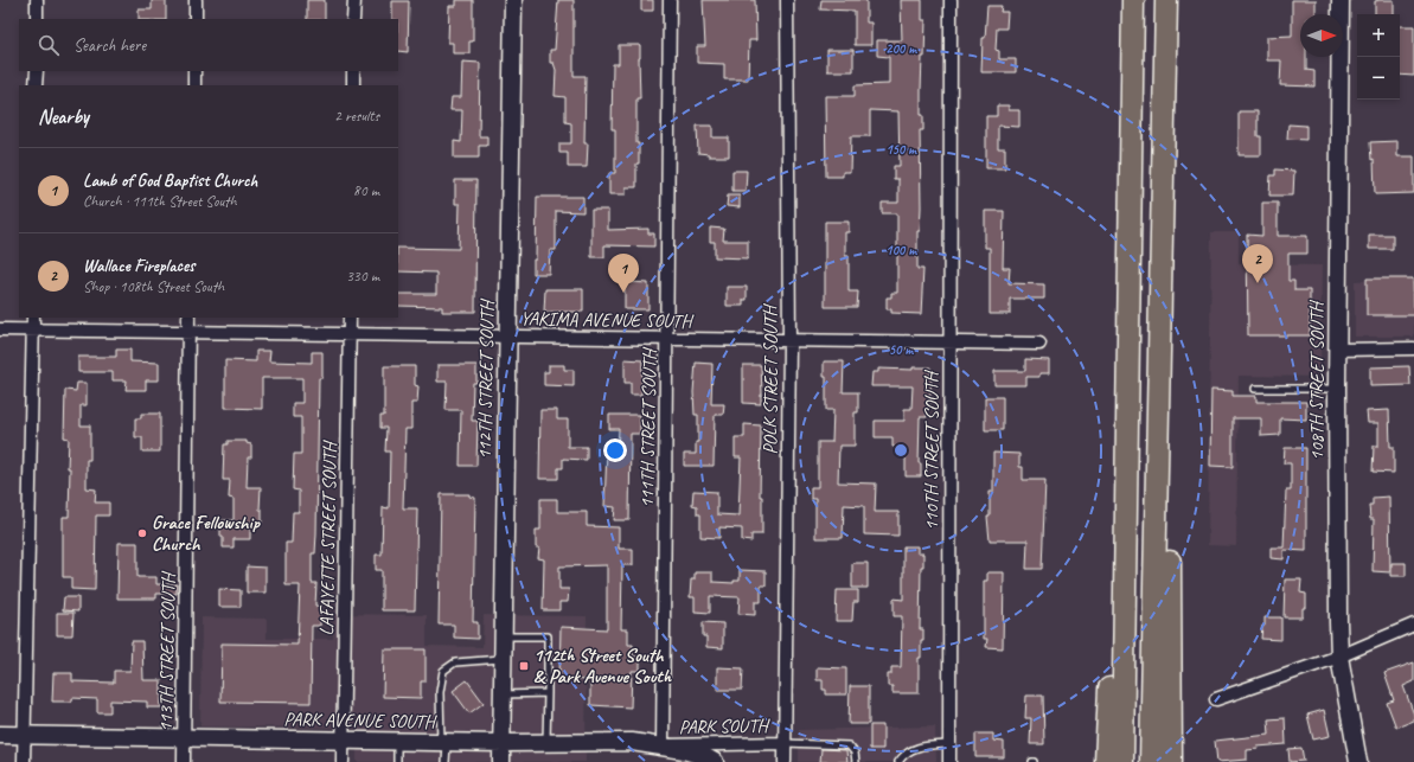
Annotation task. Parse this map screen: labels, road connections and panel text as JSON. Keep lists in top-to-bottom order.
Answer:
{
  "streets": {
    "street": [
      "YAKIMA AVENUE SOUTH",
      "112TH STREET SOUTH",
      "POLK STREET SOUTH",
      "108TH STREET SOUTH",
      "111TH STREET SOUTH",
      "110TH STREET SOUTH",
      "LAFAYETTE STREET SOUTH",
      "113TH STREET SOUTH",
      "PARK AVENUE SOUTH",
      "PARK SOUTH"
    ]
  },
  "crossings": [
    ["YAKIMA AVENUE SOUTH", "112TH STREET SOUTH"],
    ["YAKIMA AVENUE SOUTH", "POLK STREET SOUTH"],
    ["YAKIMA AVENUE SOUTH", "111TH STREET SOUTH"],
    ["YAKIMA AVENUE SOUTH", "110TH STREET SOUTH"],
    ["YAKIMA AVENUE SOUTH", "LAFAYETTE STREET SOUTH"],
    ["YAKIMA AVENUE SOUTH", "113TH STREET SOUTH"],
    ["112TH STREET SOUTH", "PARK AVENUE SOUTH"],
    ["POLK STREET SOUTH", "PARK SOUTH"],
    ["111TH STREET SOUTH", "PARK AVENUE SOUTH"],
    ["111TH STREET SOUTH", "PARK SOUTH"],
    ["LAFAYETTE STREET SOUTH", "PARK AVENUE SOUTH"],
    ["113TH STREET SOUTH", "PARK AVENUE SOUTH"],
    ["PARK AVENUE SOUTH", "PARK SOUTH"]
  ],
  "places": {
    "other": ["Grace Fellowship Church"],
    "transit": ["112th Street South & Park Avenue South"]
  },
  "north": "right",
  "page": {
    "map_buttons": ["+", "−"],
    "search": "Search here",
    "heading": ["Nearby", "2 results"],
    "list": [
      {
        "mark": "1",
        "name": "Lamb of God Baptist Church",
        "note": "Church · 111th Street South",
        "value": "80 m"
      },
      {
        "mark": "2",
        "name": "Wallace Fireplaces",
        "note": "Shop · 108th Street South",
        "value": "330 m"
      }
    ],
    "pins": ["2", "1"]
  },
  "rings": [
    "200 m",
    "150 m",
    "100 m",
    "50 m"
  ]
}
